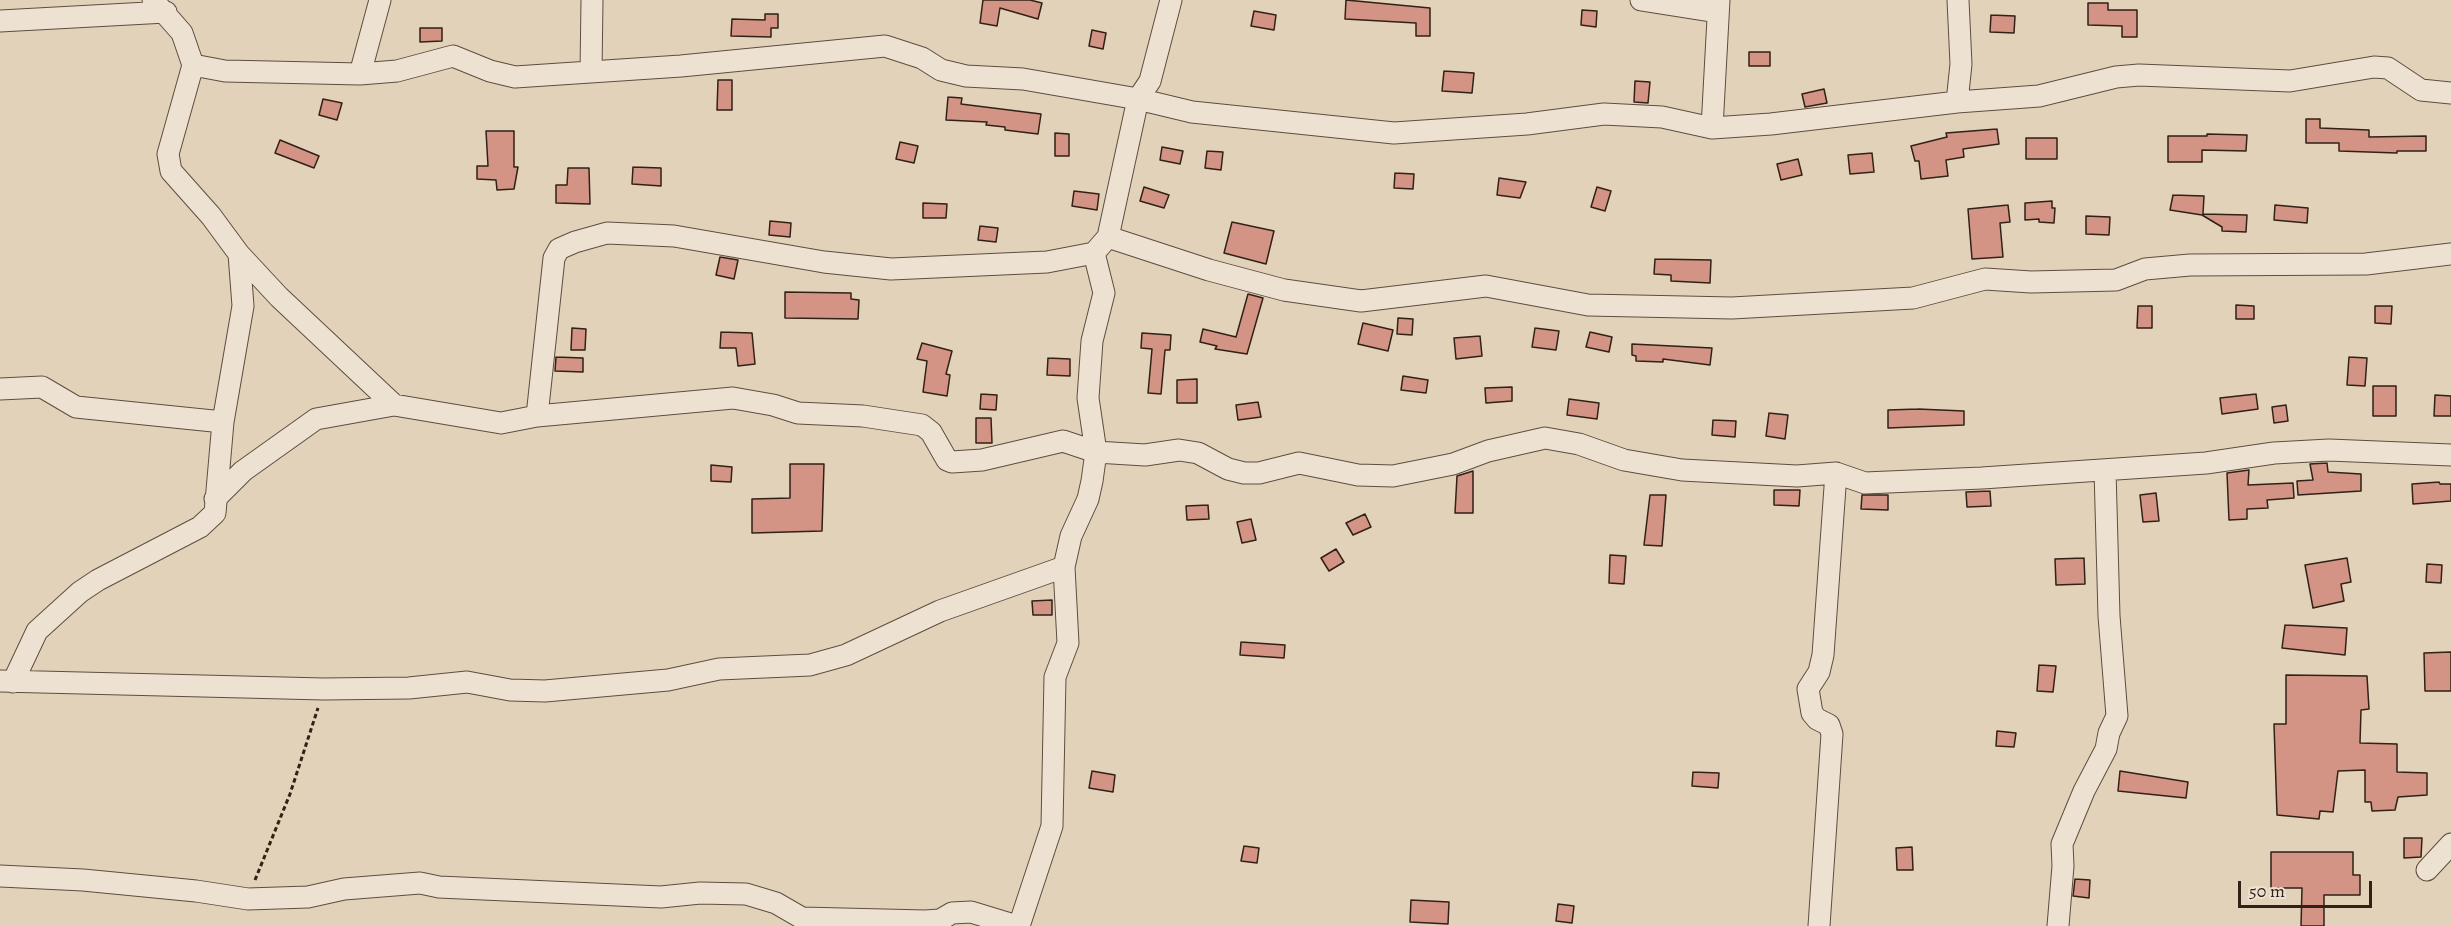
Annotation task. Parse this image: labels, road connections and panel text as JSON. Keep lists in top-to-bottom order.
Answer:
{
  "scale_bar": "50 m"
}
